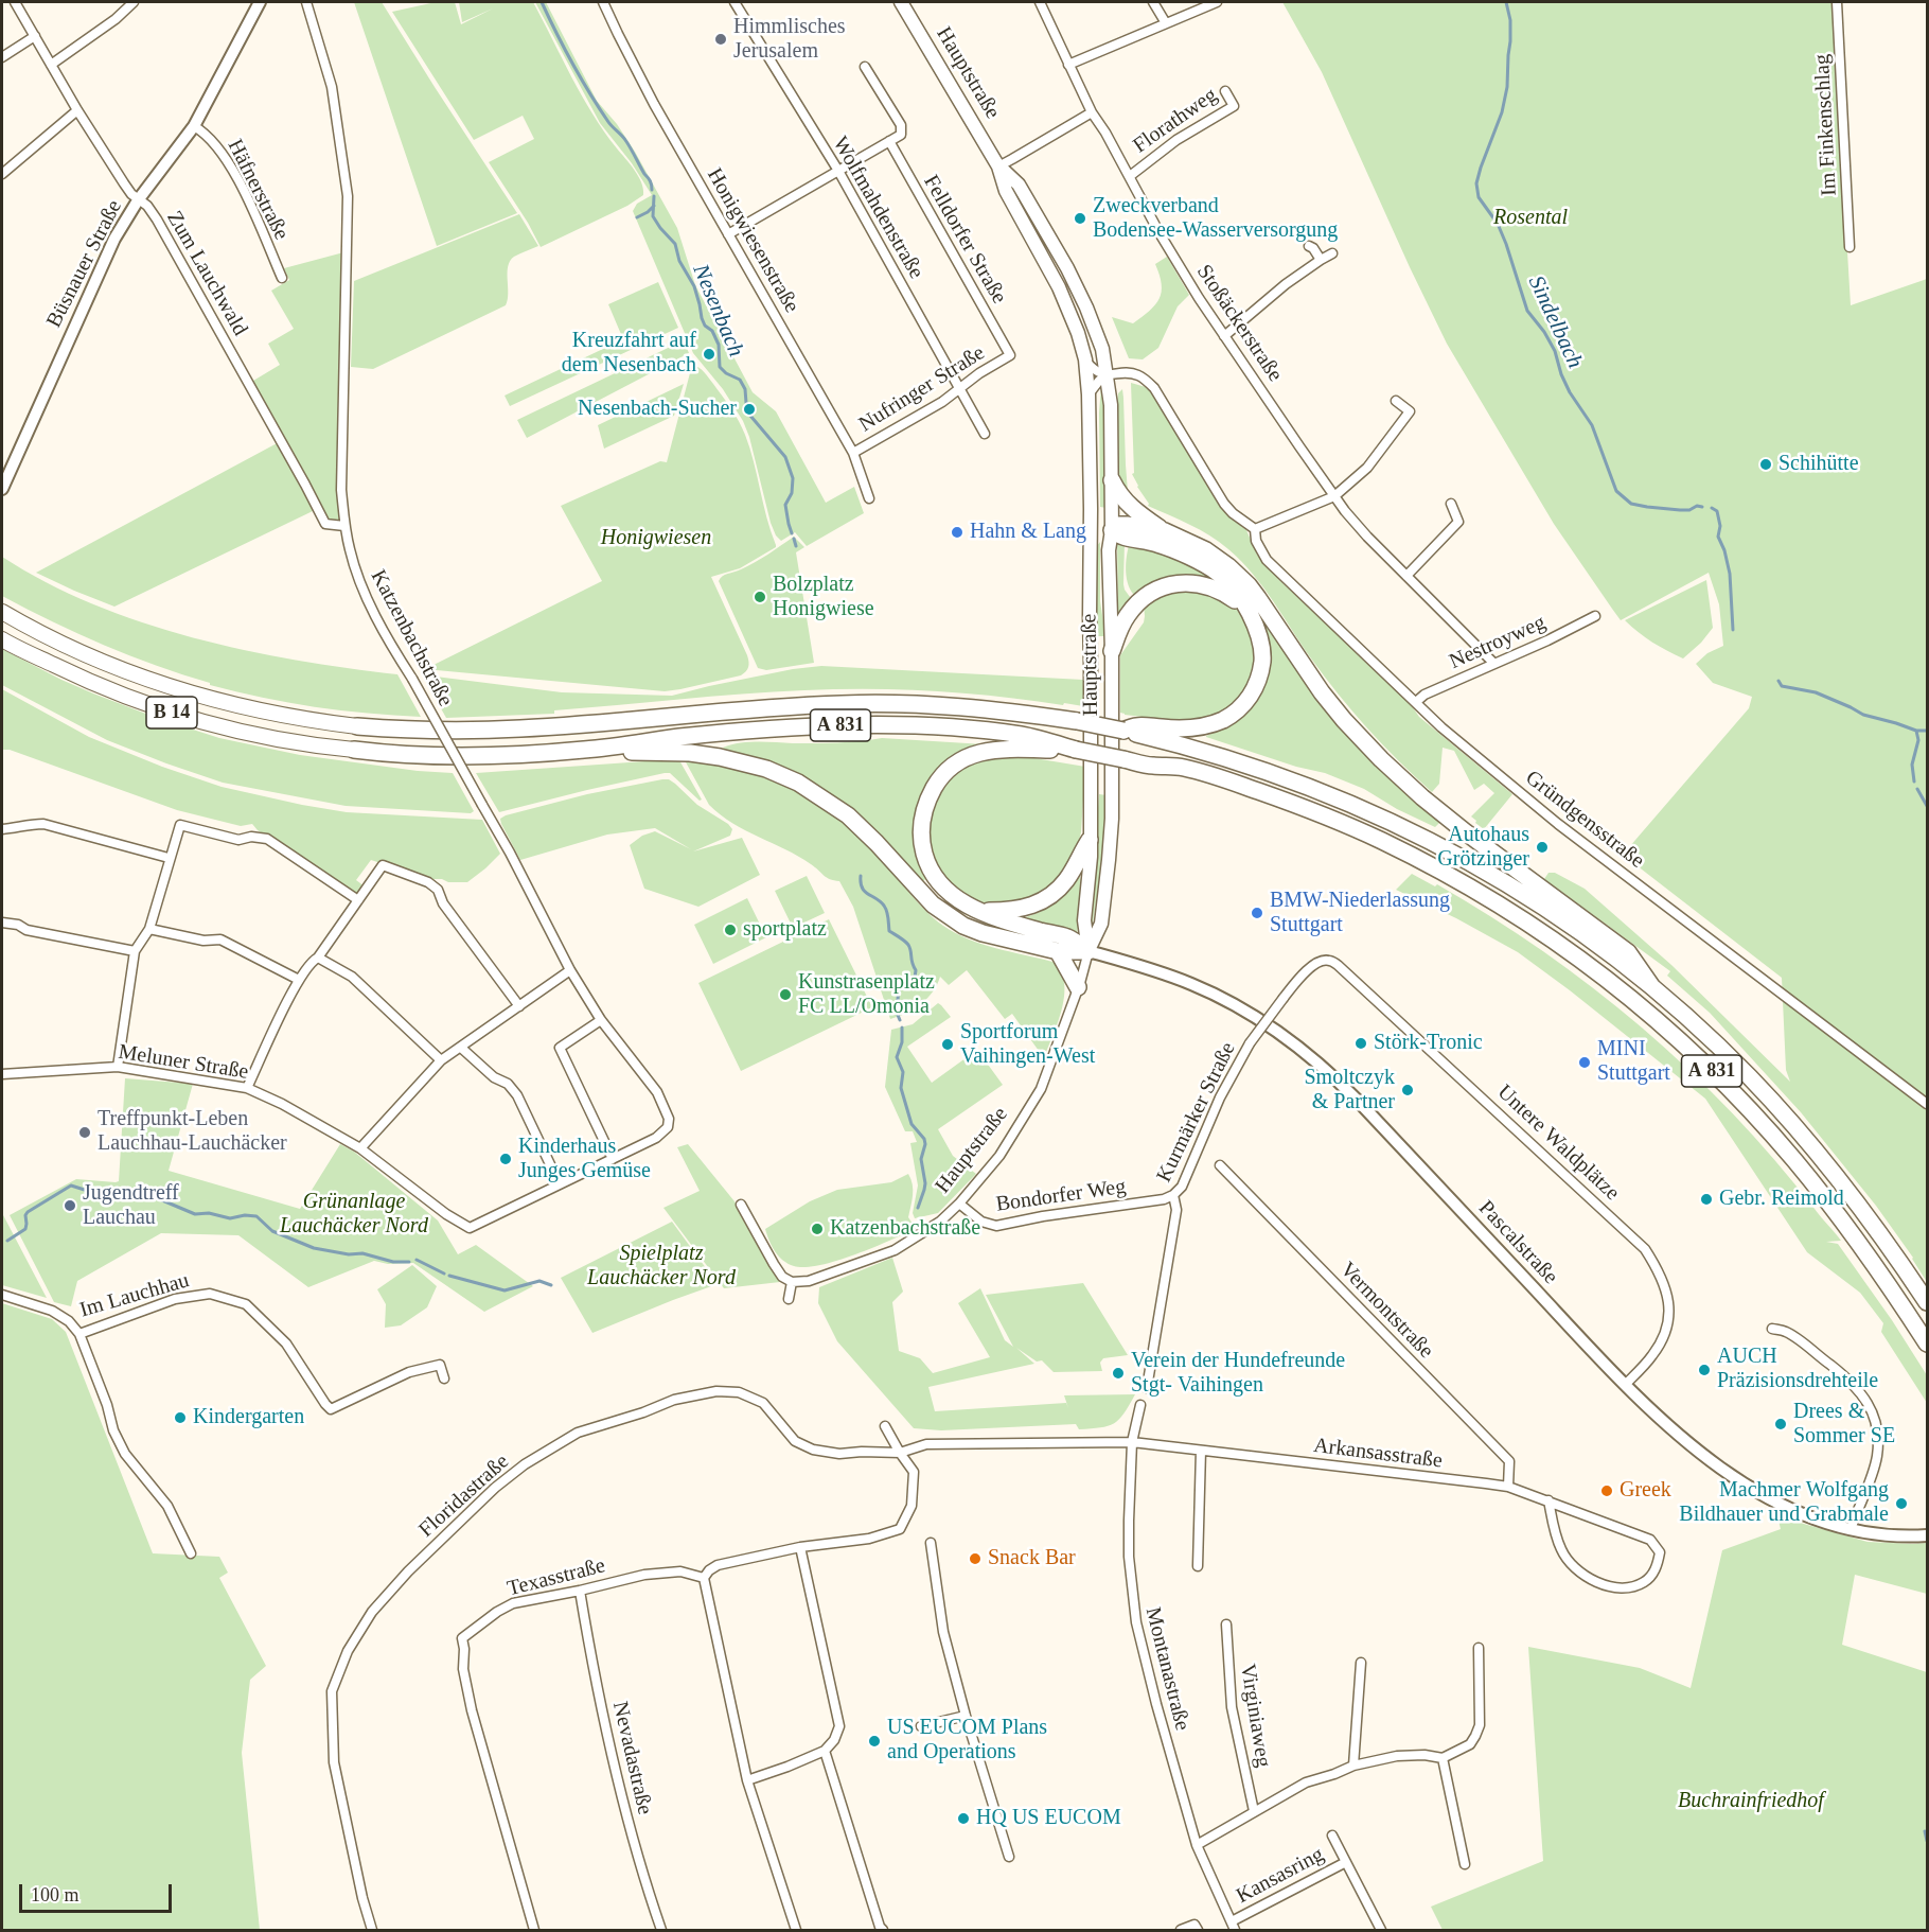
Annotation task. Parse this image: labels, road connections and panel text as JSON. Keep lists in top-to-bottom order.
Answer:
{
  "streets": {
    "highway": ["B 14", "A 831"],
    "main road": ["Hauptstraße"],
    "street": [
      "Florathweg",
      "Im Finkenschlag",
      "Häfnerstraße",
      "Wolfmahdenstraße",
      "Felldorfer Straße",
      "Honigwiesenstraße",
      "Büsnauer Straße",
      "Zum Lauchwald",
      "Stoßäckerstraße",
      "Nufringer Straße",
      "Katzenbachstraße",
      "Nestroyweg",
      "Gründgensstraße",
      "Meluner Straße",
      "Kurmärker Straße",
      "Untere Waldplätze",
      "Bondorfer Weg",
      "Pascalstraße",
      "Im Lauchhau",
      "Vermontstraße",
      "Arkansasstraße",
      "Floridastraße",
      "Texasstraße",
      "Montanastraße",
      "Virginiaweg",
      "Nevadastraße",
      "Kansasring"
    ]
  },
  "crossings": [
    ["Hauptstraße", "Bondorfer Weg"],
    ["Hauptstraße", "Pascalstraße"],
    ["Florathweg", "Stoßäckerstraße"],
    ["Häfnerstraße", "Büsnauer Straße"],
    ["Wolfmahdenstraße", "Nufringer Straße"],
    ["Felldorfer Straße", "Nufringer Straße"],
    ["Honigwiesenstraße", "Nufringer Straße"],
    ["Büsnauer Straße", "Zum Lauchwald"],
    ["Zum Lauchwald", "Katzenbachstraße"],
    ["Stoßäckerstraße", "Nestroyweg"],
    ["Katzenbachstraße", "Meluner Straße"],
    ["Nestroyweg", "Gründgensstraße"],
    ["B 14", "A 831"],
    ["Kurmärker Straße", "Untere Waldplätze"],
    ["Kurmärker Straße", "Bondorfer Weg"],
    ["Untere Waldplätze", "Pascalstraße"],
    ["Vermontstraße", "Arkansasstraße"],
    ["Arkansasstraße", "Floridastraße"],
    ["Arkansasstraße", "Montanastraße"],
    ["Texasstraße", "Nevadastraße"],
    ["Montanastraße", "Virginiaweg"],
    ["Montanastraße", "Kansasring"]
  ],
  "water": ["Nesenbach", "Sindelbach"],
  "parks": [
    "Rosental",
    "Honigwiesen",
    "Grünanlage Lauchäcker Nord",
    "Spielplatz Lauchäcker Nord",
    "Buchrainfriedhof"
  ],
  "places": [
    "Himmlisches Jerusalem",
    "Zweckverband Bodensee-Wasserversorgung",
    "Kreuzfahrt auf dem Nesenbach",
    "Nesenbach-Sucher",
    "Schihütte",
    "Hahn & Lang",
    "Bolzplatz Honigwiese",
    "Autohaus Grötzinger",
    "BMW-Niederlassung Stuttgart",
    "sportplatz",
    "Kunstrasenplatz FC LL/Omonia",
    "Störk-Tronic",
    "Sportforum Vaihingen-West",
    "MINI Stuttgart",
    "Smoltczyk & Partner",
    "Treffpunkt-Leben Lauchhau-Lauchäcker",
    "Kinderhaus Junges Gemüse",
    "Gebr. Reimold",
    "Jugendtreff Lauchau",
    "Katzenbachstraße",
    "AUCH Präzisionsdrehteile",
    "Verein der Hundefreunde Stgt- Vaihingen",
    "Kindergarten",
    "Drees & Sommer SE",
    "Greek",
    "Machmer Wolfgang Bildhauer und Grabmale",
    "Snack Bar",
    "US EUCOM Plans and Operations",
    "HQ US EUCOM"
  ],
  "scale_bar": "100 m"
}
